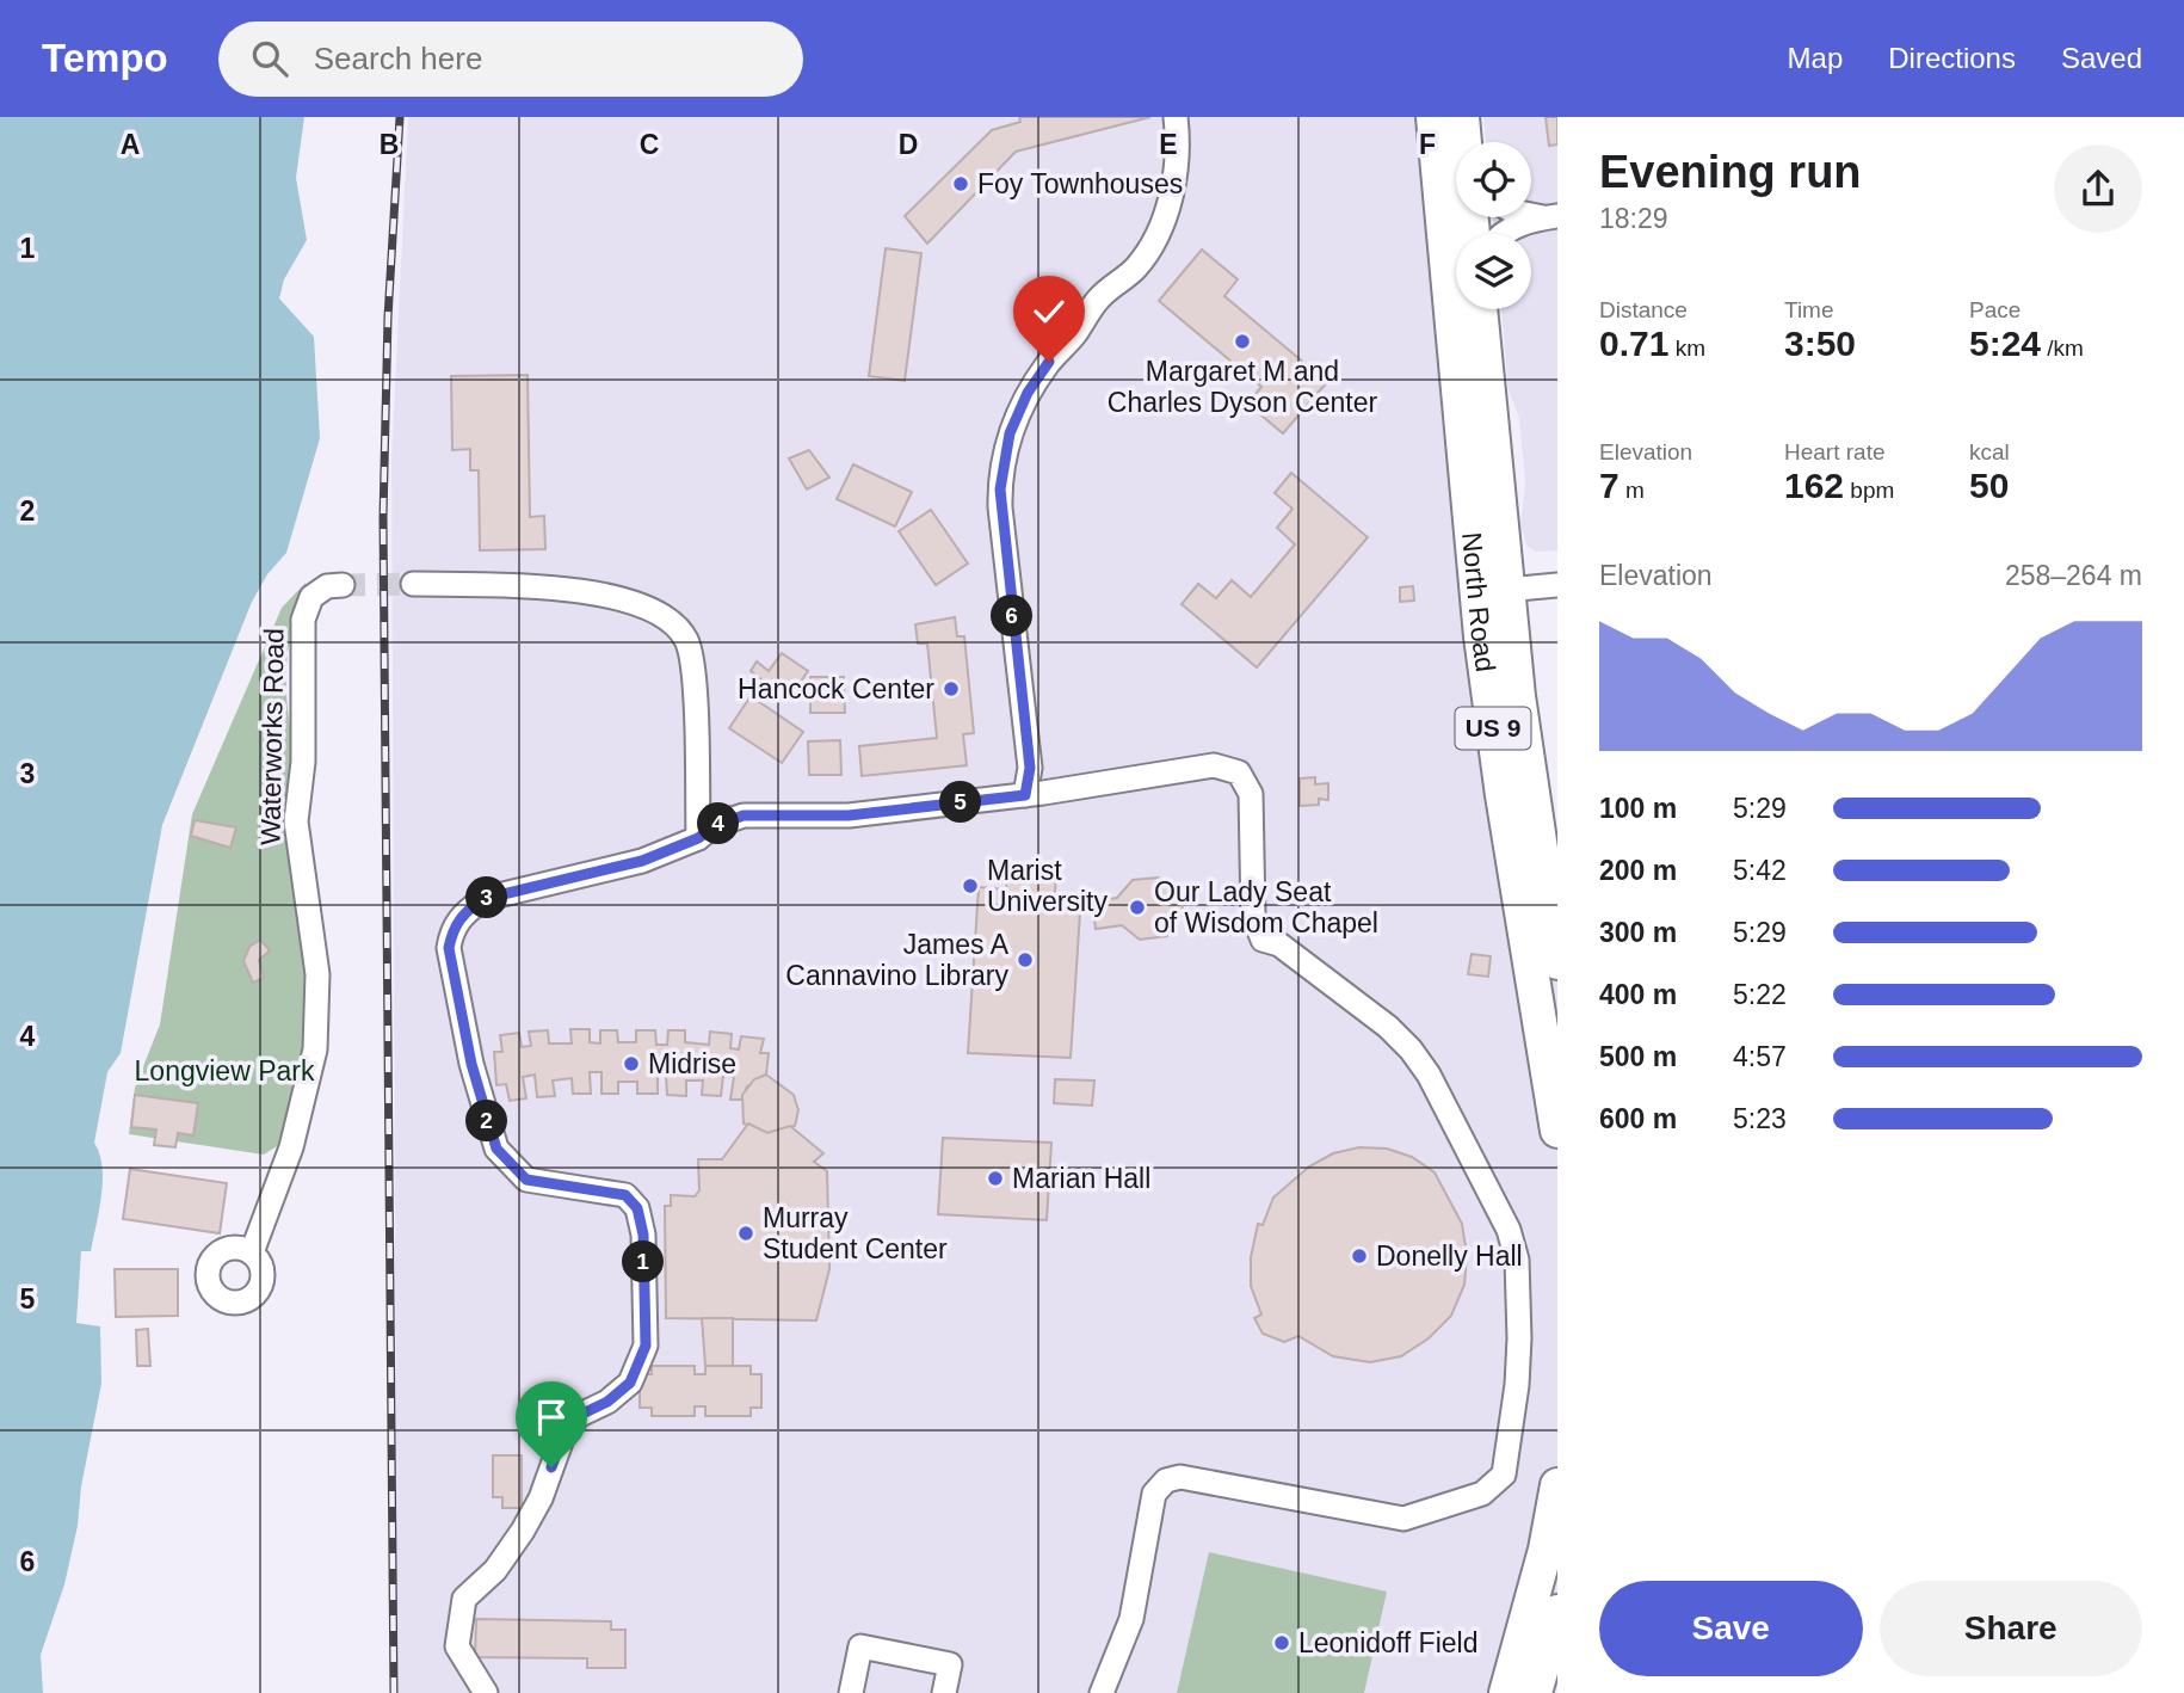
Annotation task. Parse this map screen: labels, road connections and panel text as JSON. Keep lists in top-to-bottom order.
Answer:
{
  "streets": {
    "highway": ["North Road", "US 9"],
    "street": ["Waterworks Road"]
  },
  "parks": ["Longview Park"],
  "places": [
    "Foy Townhouses",
    "Margaret M and Charles Dyson Center",
    "Hancock Center",
    "Marist University",
    "Our Lady Seat of Wisdom Chapel",
    "James A Cannavino Library",
    "Midrise",
    "Marian Hall",
    "Murray Student Center",
    "Donelly Hall",
    "Leonidoff Field"
  ],
  "page": {
    "header": "Tempo",
    "search": "Search here",
    "nav": ["Map", "Directions", "Saved"],
    "heading": ["Evening run", "18:29"],
    "stats": [
      ["Distance", "0.71 km"],
      ["Time", "3:50"],
      ["Pace", "5:24 /km"],
      ["Elevation", "7 m"],
      ["Heart rate", "162 bpm"],
      ["kcal", "50"]
    ],
    "chart": ["Elevation", "258–264 m"],
    "pins": [
      "6",
      "5",
      "4",
      "3",
      "2",
      "1"
    ],
    "list": [
      {
        "name": "100 m",
        "note": "5:29"
      },
      {
        "name": "200 m",
        "note": "5:42"
      },
      {
        "name": "300 m",
        "note": "5:29"
      },
      {
        "name": "400 m",
        "note": "5:22"
      },
      {
        "name": "500 m",
        "note": "4:57"
      },
      {
        "name": "600 m",
        "note": "5:23"
      }
    ],
    "buttons": ["Save", "Share"]
  },
  "grid": {
    "columns": [
      "A",
      "B",
      "C",
      "D",
      "E",
      "F"
    ],
    "rows": [
      "1",
      "2",
      "3",
      "4",
      "5",
      "6"
    ]
  }
}
